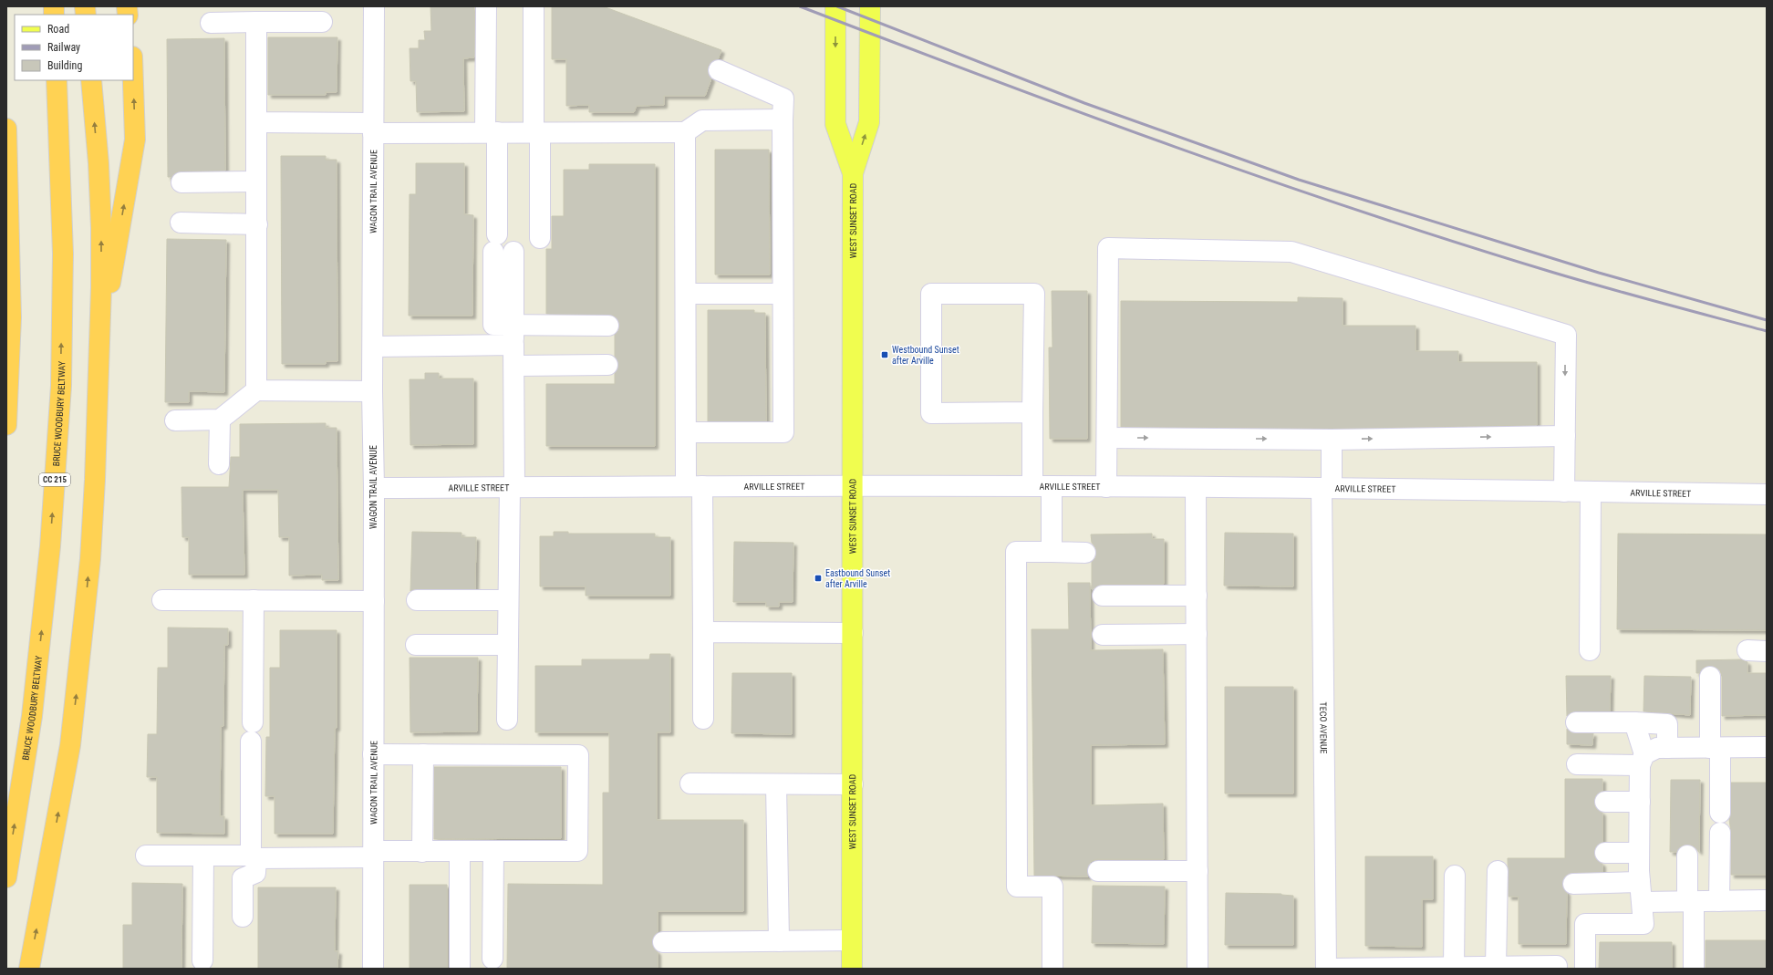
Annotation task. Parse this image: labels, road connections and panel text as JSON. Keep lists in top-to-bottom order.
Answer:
{
  "streets": {
    "highway": ["BRUCE WOODBURY BELTWAY", "CC 215"],
    "main road": ["WEST SUNSET ROAD"],
    "street": ["WAGON TRAIL AVENUE", "ARVILLE STREET", "TECO AVENUE"]
  },
  "crossings": [
    ["WAGON TRAIL AVENUE", "ARVILLE STREET"],
    ["WEST SUNSET ROAD", "ARVILLE STREET"],
    ["ARVILLE STREET", "TECO AVENUE"]
  ],
  "places": {
    "transit": ["Westbound Sunset after Arville", "Eastbound Sunset after Arville"]
  },
  "legend": ["Road", "Railway", "Building"]
}
